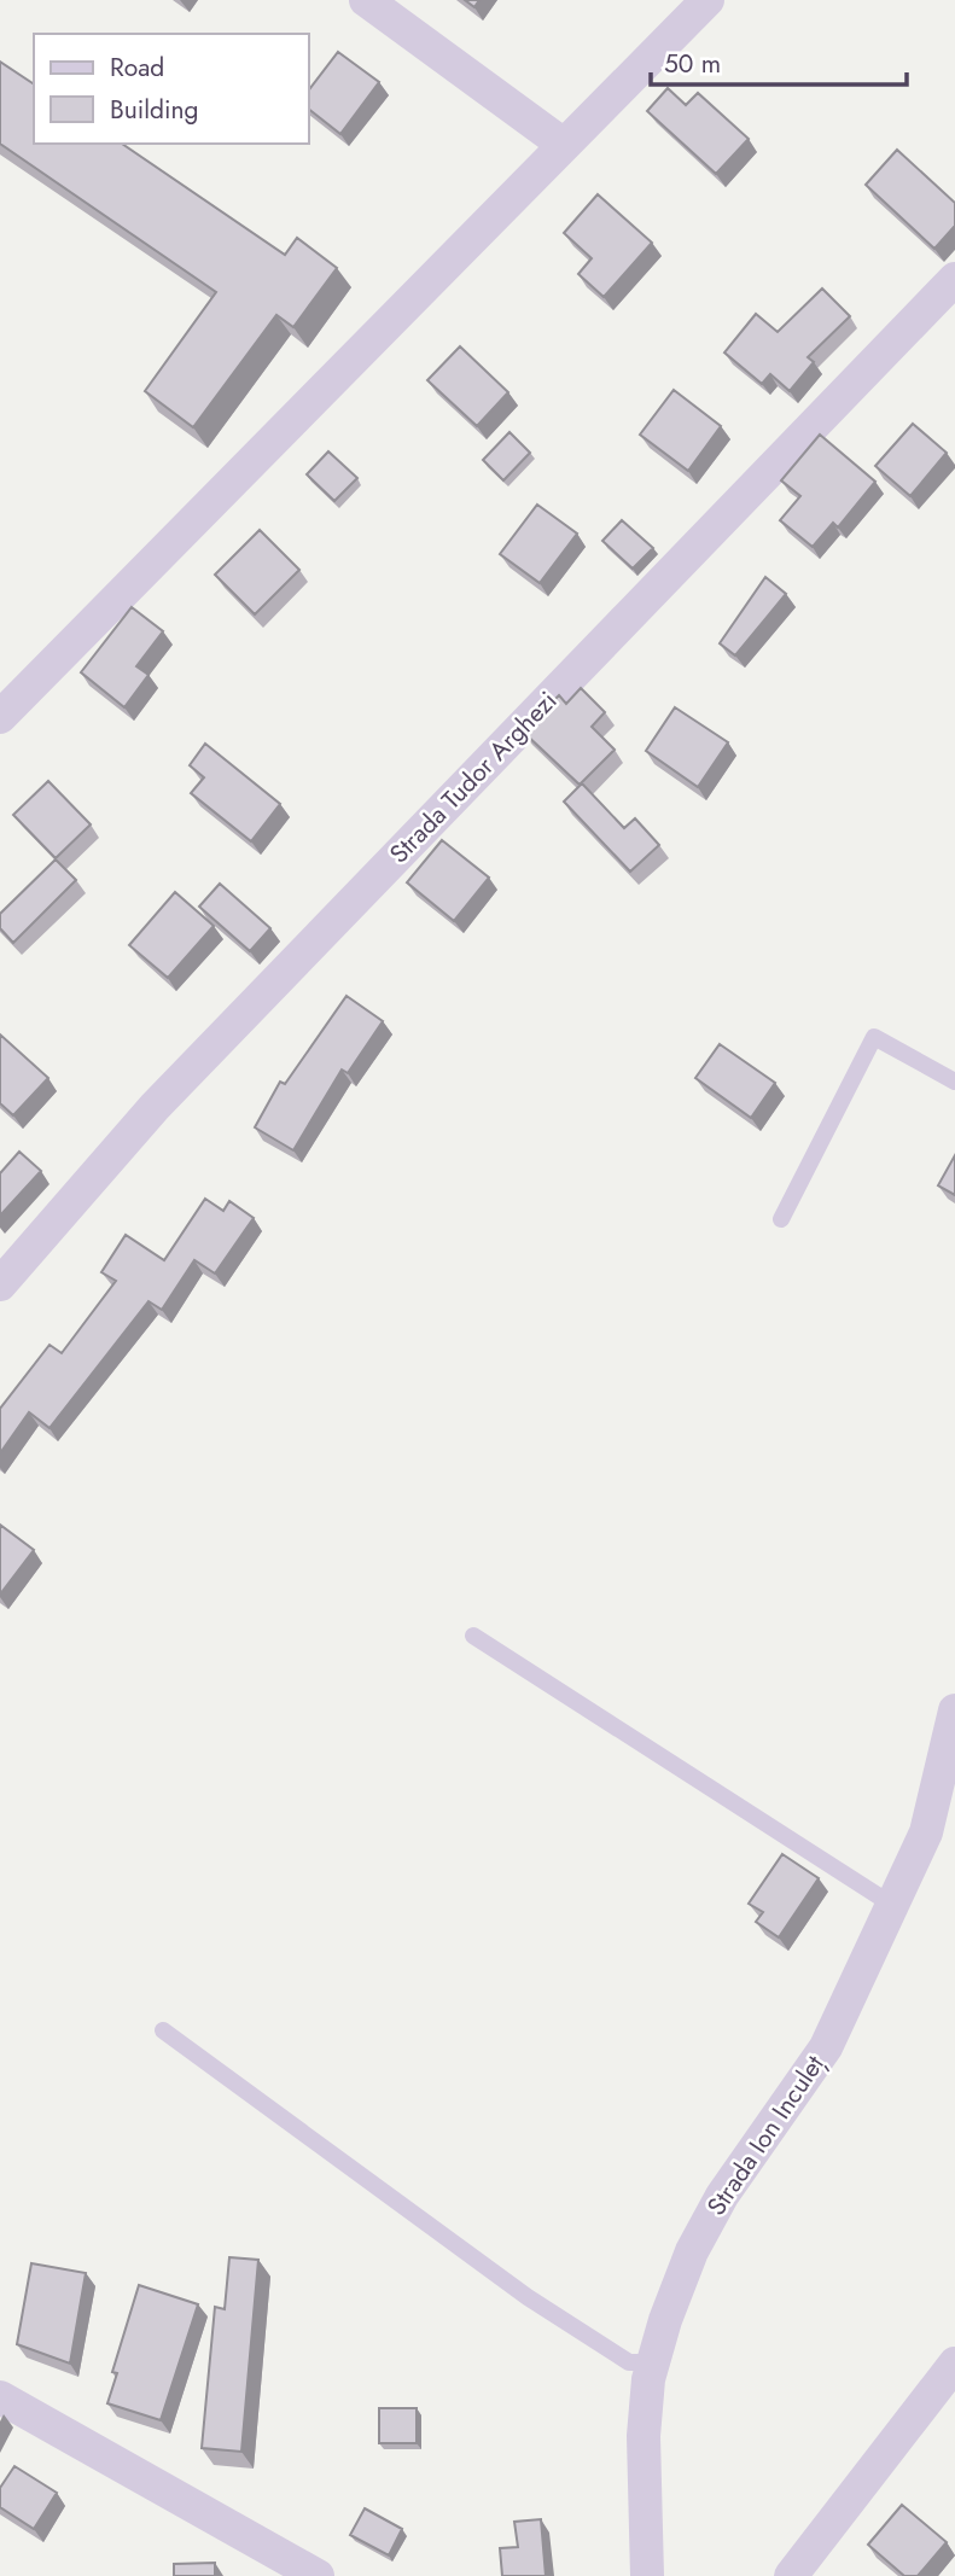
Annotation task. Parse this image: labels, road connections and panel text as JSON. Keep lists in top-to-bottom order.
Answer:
{
  "streets": {
    "street": ["Strada Tudor Arghezi", "Strada Ion Inculeț"]
  },
  "legend": ["Road", "Building"],
  "scale_bar": "50 m"
}
